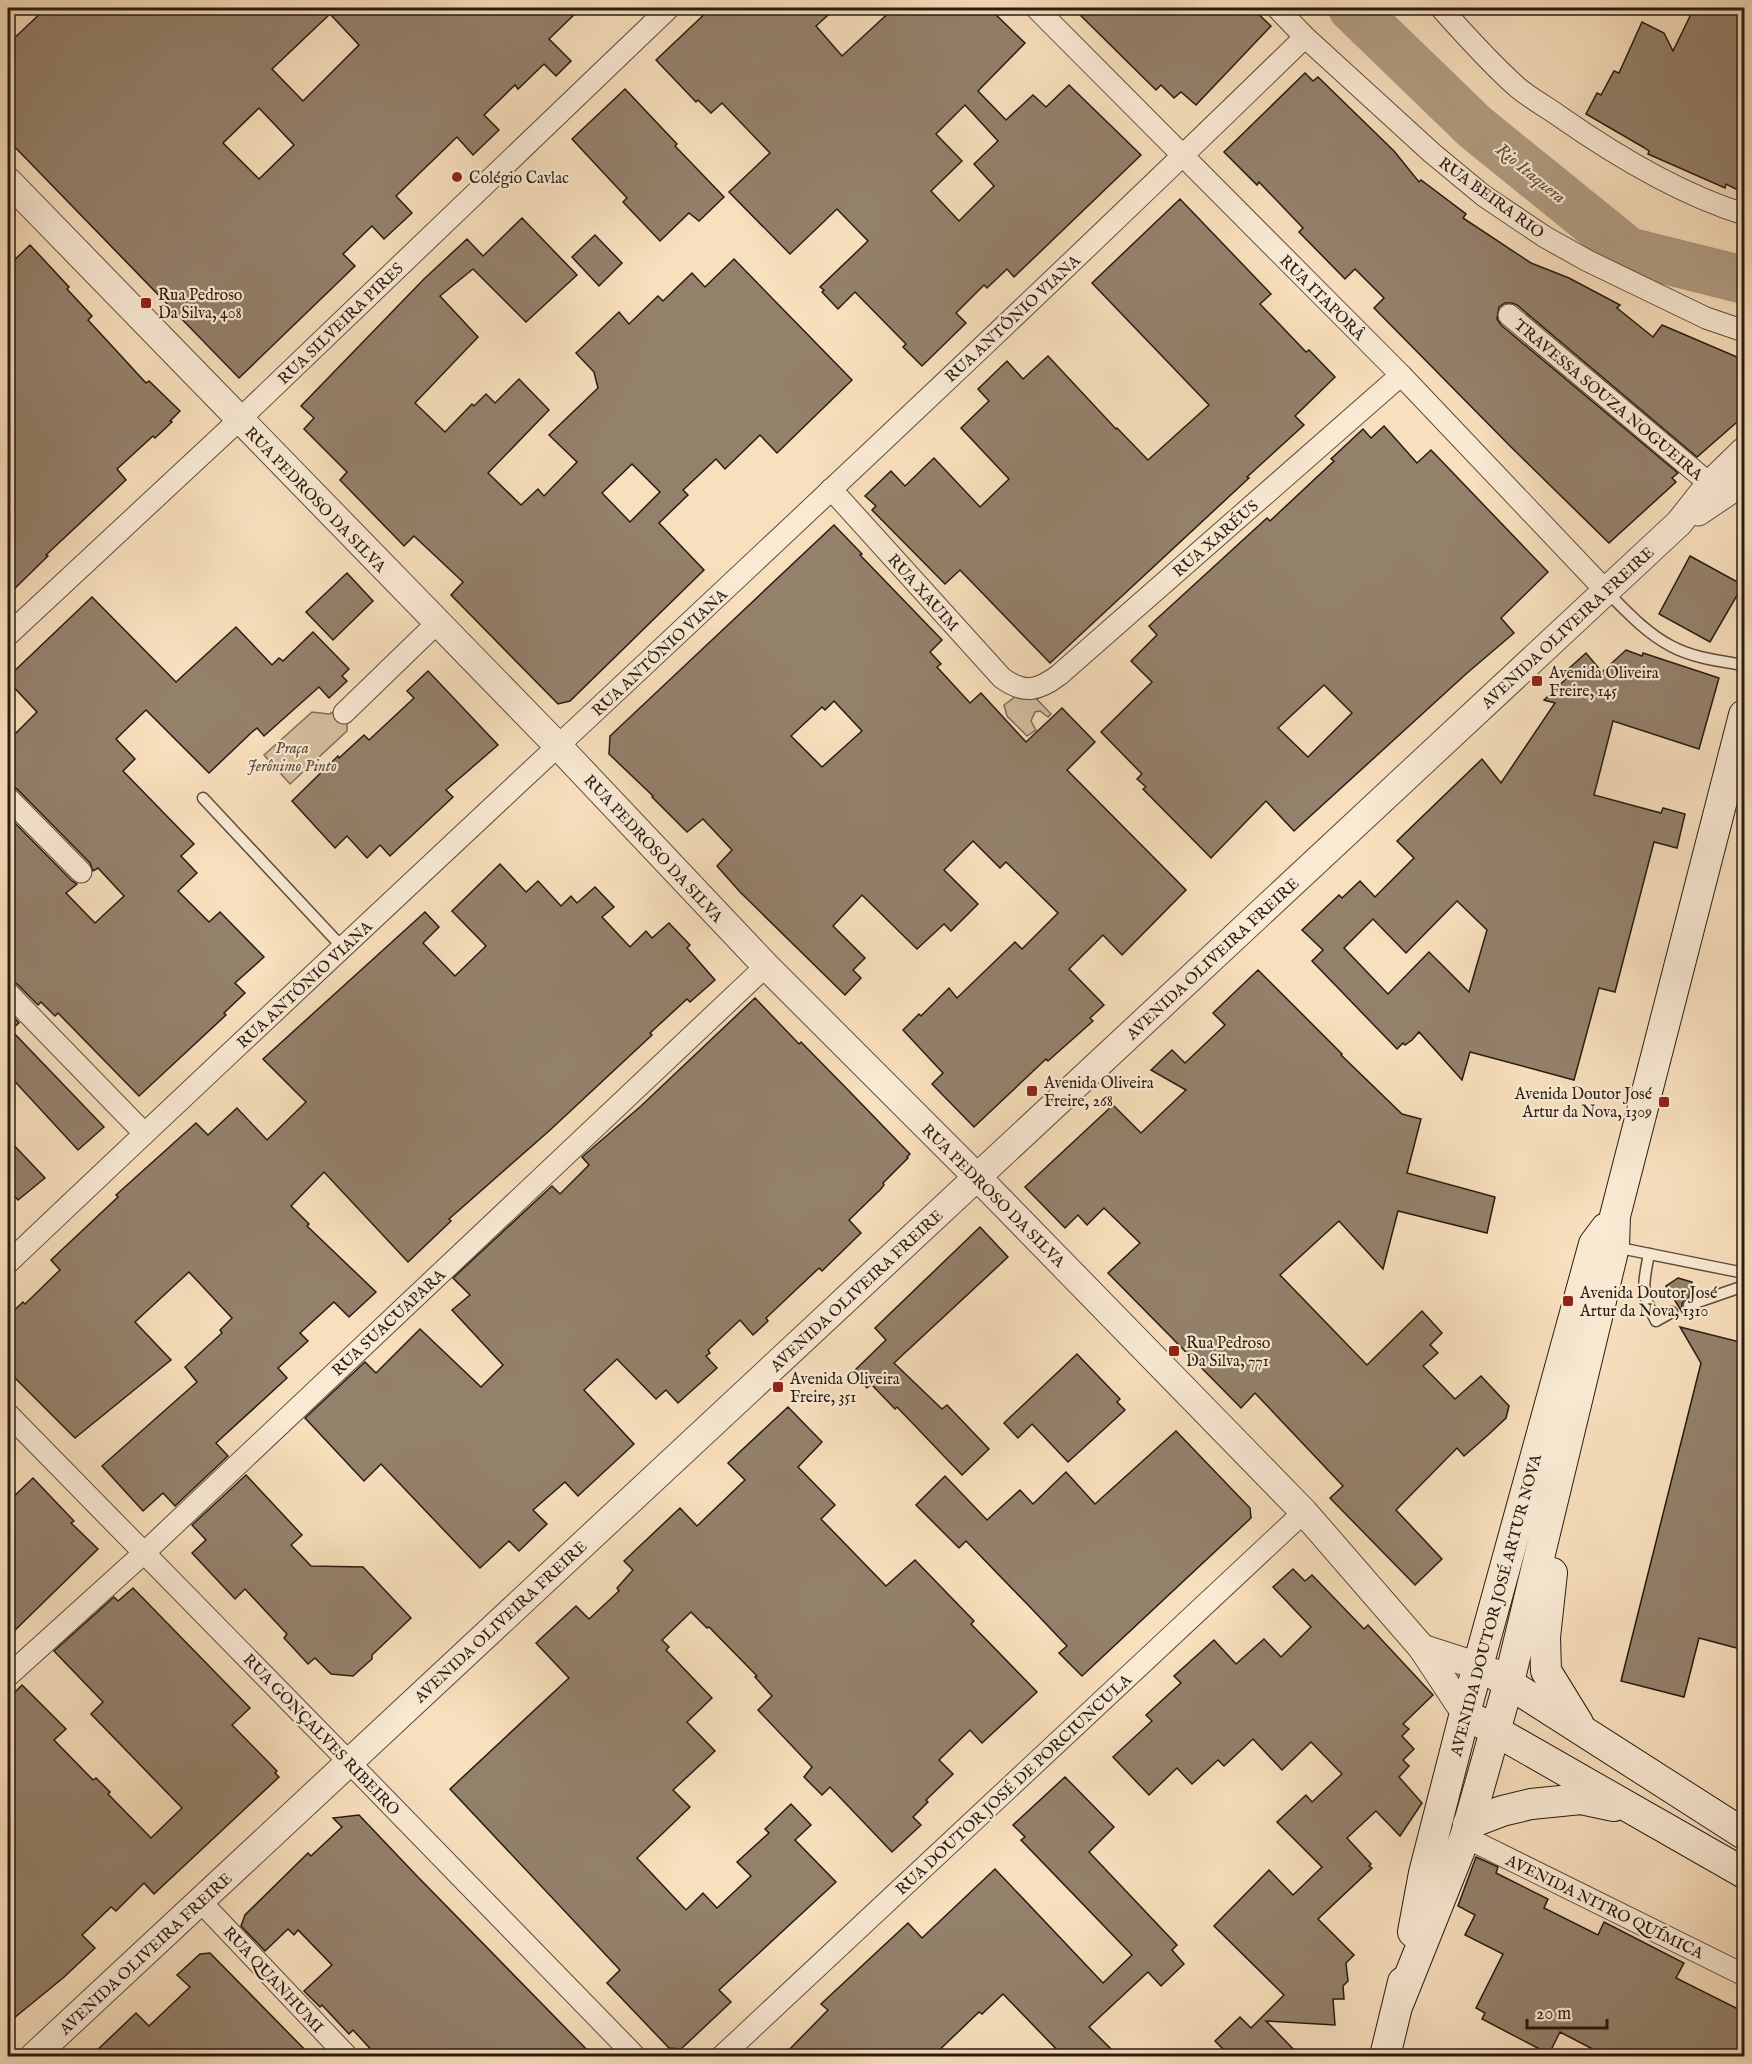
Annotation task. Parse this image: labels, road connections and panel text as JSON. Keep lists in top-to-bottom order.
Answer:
{
  "streets": {
    "main road": ["AVENIDA DOUTOR JOSÉ ARTUR NOVA"],
    "street": [
      "RUA BEIRA RIO",
      "RUA ITAPORÂ",
      "RUA ANTÔNIO VIANA",
      "RUA SILVEIRA PIRES",
      "TRAVESSA SOUZA NOGUEIRA",
      "RUA PEDROSO DA SILVA",
      "RUA XARÉUS",
      "RUA XAUIM",
      "AVENIDA OLIVEIRA FREIRE",
      "RUA SUACUAPARA",
      "RUA GONÇALVES RIBEIRO",
      "RUA DOUTOR JOSÉ DE PORCIUNCULA",
      "AVENIDA NITRO QUÍMICA",
      "RUA QUANHUMI"
    ]
  },
  "crossings": [
    ["RUA BEIRA RIO", "RUA ANTÔNIO VIANA"],
    ["RUA ITAPORÂ", "RUA ANTÔNIO VIANA"],
    ["RUA ITAPORÂ", "RUA XARÉUS"],
    ["RUA ITAPORÂ", "AVENIDA OLIVEIRA FREIRE"],
    ["RUA ANTÔNIO VIANA", "RUA PEDROSO DA SILVA"],
    ["RUA ANTÔNIO VIANA", "RUA XAUIM"],
    ["RUA SILVEIRA PIRES", "RUA PEDROSO DA SILVA"],
    ["TRAVESSA SOUZA NOGUEIRA", "AVENIDA OLIVEIRA FREIRE"],
    ["RUA PEDROSO DA SILVA", "AVENIDA OLIVEIRA FREIRE"],
    ["RUA PEDROSO DA SILVA", "RUA SUACUAPARA"],
    ["RUA PEDROSO DA SILVA", "AVENIDA DOUTOR JOSÉ ARTUR NOVA"],
    ["RUA PEDROSO DA SILVA", "RUA DOUTOR JOSÉ DE PORCIUNCULA"],
    ["RUA XARÉUS", "RUA XAUIM"],
    ["AVENIDA OLIVEIRA FREIRE", "RUA GONÇALVES RIBEIRO"],
    ["AVENIDA OLIVEIRA FREIRE", "RUA QUANHUMI"],
    ["RUA SUACUAPARA", "RUA GONÇALVES RIBEIRO"],
    ["AVENIDA DOUTOR JOSÉ ARTUR NOVA", "AVENIDA NITRO QUÍMICA"]
  ],
  "water": ["Rio Itaquera"],
  "parks": ["Praça Jerônimo Pinto"],
  "places": {
    "other": ["Colégio Cavlac"],
    "transit": [
      "Rua Pedroso Da Silva, 408",
      "Avenida Oliveira Freire, 145",
      "Avenida Oliveira Freire, 268",
      "Avenida Doutor José Artur da Nova, 1309",
      "Avenida Doutor José Artur da Nova, 1310",
      "Rua Pedroso Da Silva, 771",
      "Avenida Oliveira Freire, 351"
    ]
  },
  "scale_bar": "20 m"
}
